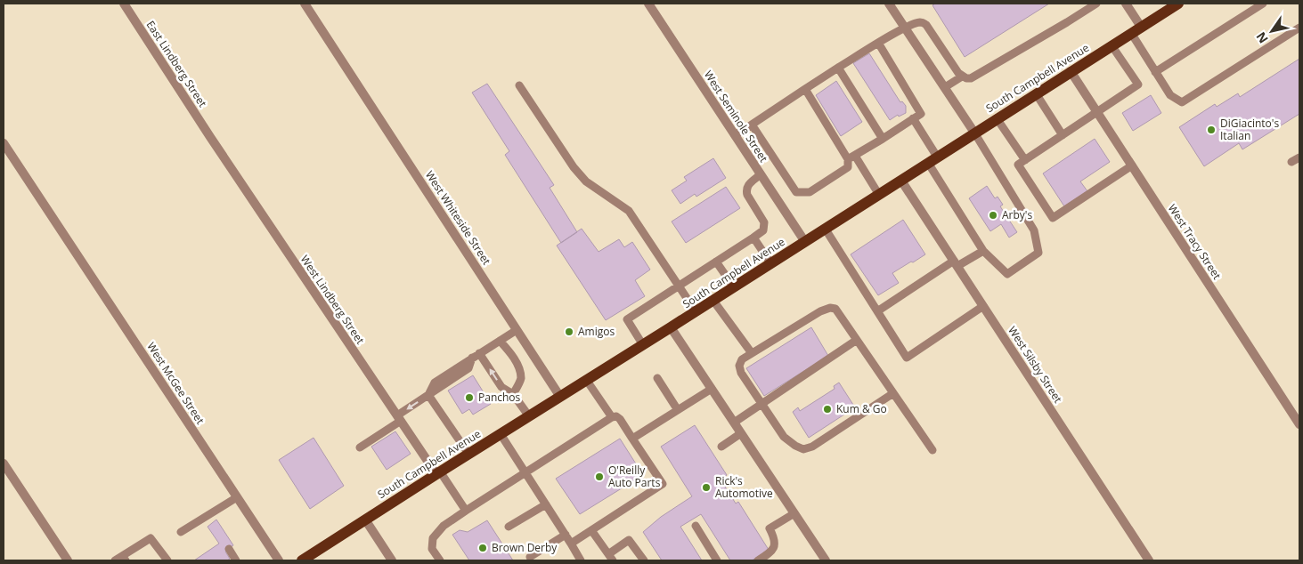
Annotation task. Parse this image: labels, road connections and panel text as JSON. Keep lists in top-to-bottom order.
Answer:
{
  "streets": {
    "main road": ["South Campbell Avenue"],
    "street": [
      "East Lindberg Street",
      "West Seminole Street",
      "West Whiteside Street",
      "West Tracy Street",
      "West Lindberg Street",
      "West Silsby Street",
      "West McGee Street"
    ]
  },
  "crossings": [
    ["East Lindberg Street", "West Lindberg Street"],
    ["South Campbell Avenue", "West Seminole Street"],
    ["South Campbell Avenue", "West Whiteside Street"],
    ["South Campbell Avenue", "West Tracy Street"],
    ["South Campbell Avenue", "West Lindberg Street"],
    ["South Campbell Avenue", "West Silsby Street"]
  ],
  "places": [
    "DiGiacinto's Italian",
    "Arby's",
    "Amigos",
    "Panchos",
    "Kum & Go",
    "O'Reilly Auto Parts",
    "Rick's Automotive",
    "Brown Derby"
  ],
  "north": "bottom left"
}
